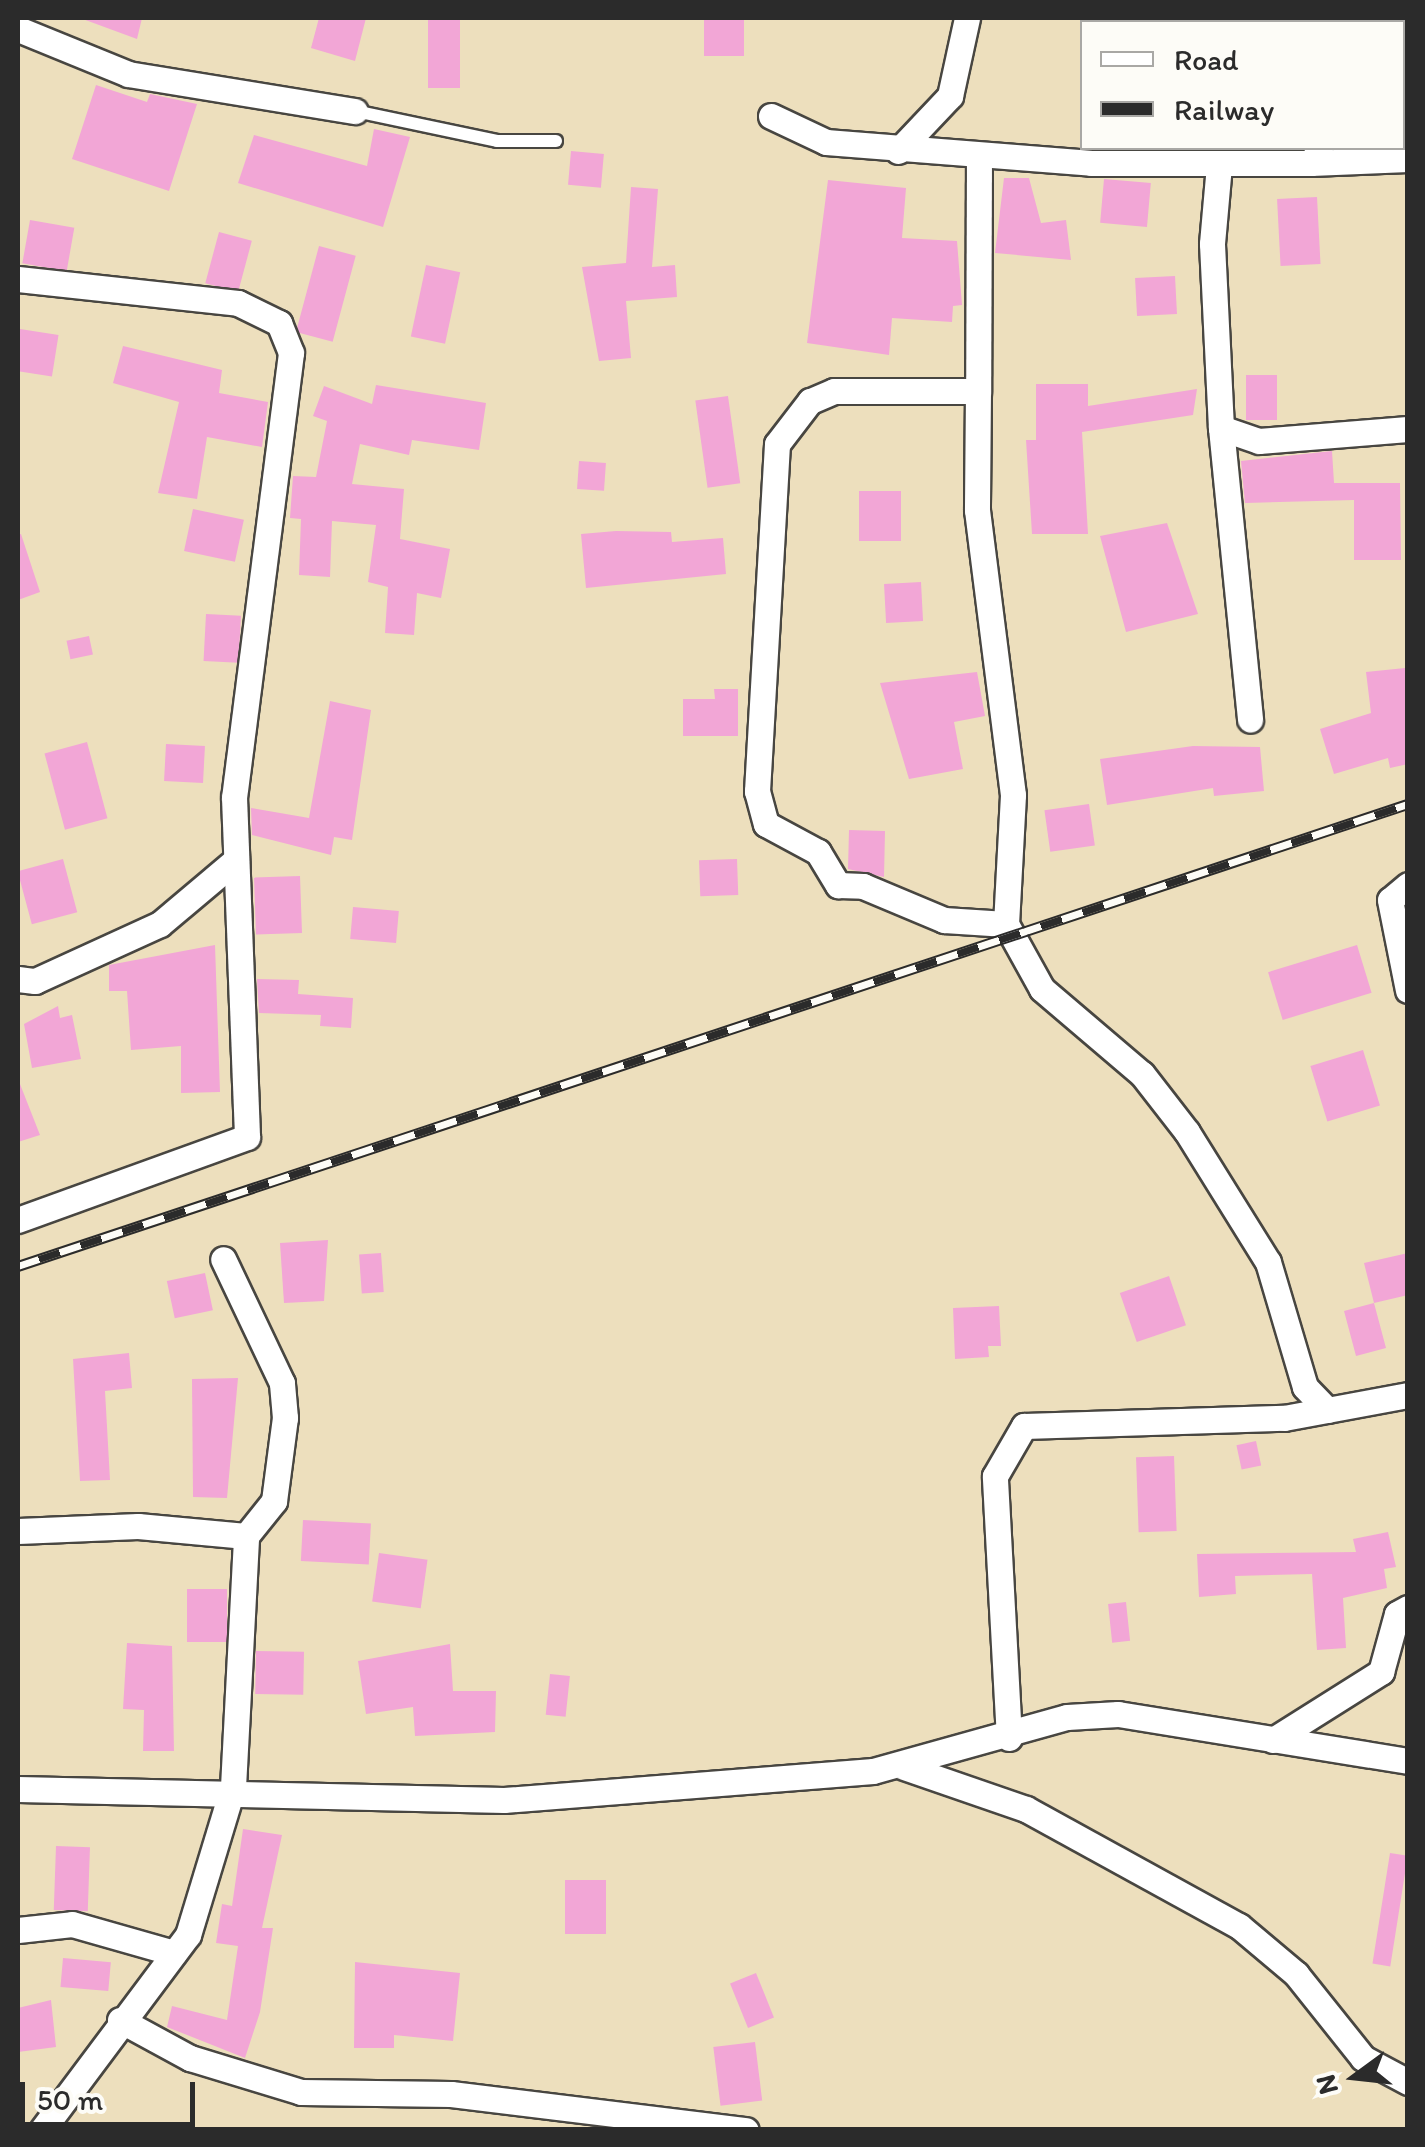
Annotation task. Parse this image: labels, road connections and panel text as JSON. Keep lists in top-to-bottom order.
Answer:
{
  "legend": ["Road", "Railway"],
  "scale_bar": "50 m",
  "north": "left"
}
